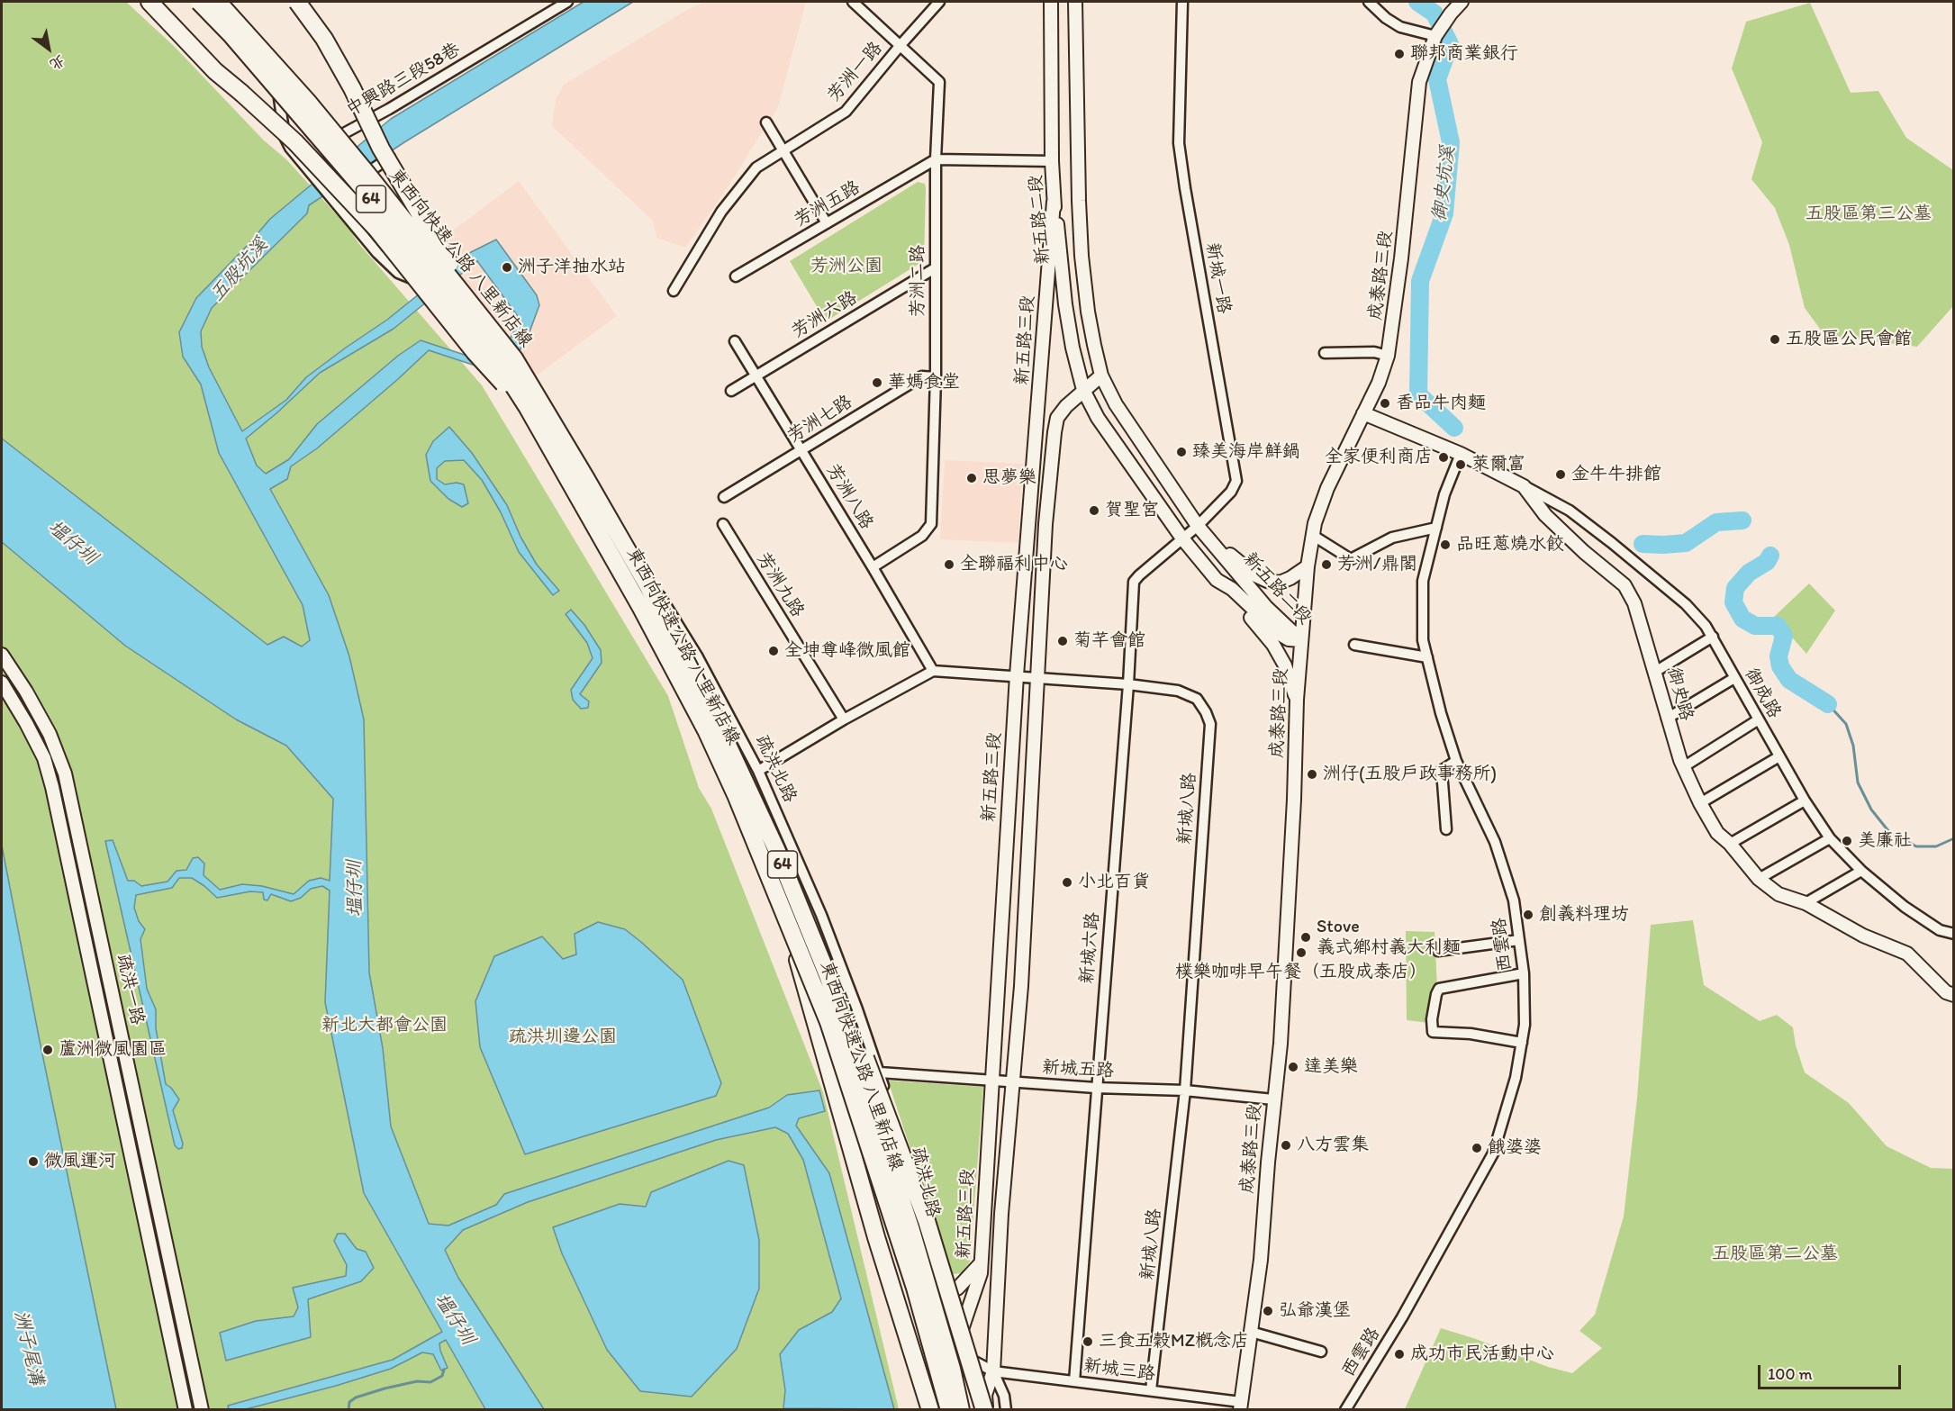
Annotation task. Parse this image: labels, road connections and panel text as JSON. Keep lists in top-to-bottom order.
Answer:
{
  "streets": {
    "highway": ["64", "東西向快速公路 八里新店線"],
    "street": [
      "芳洲一路",
      "中興路三段58巷",
      "芳洲五路",
      "新五路二段",
      "成泰路三段",
      "新城一路",
      "芳洲二路",
      "芳洲六路",
      "新五路三段",
      "芳洲七路",
      "芳洲八路",
      "芳洲九路",
      "御成路",
      "御史路",
      "疏洪北路",
      "新城八路",
      "西雲路",
      "新城六路",
      "疏洪一路",
      "新城五路",
      "新城三路"
    ]
  },
  "crossings": [
    ["芳洲一路", "芳洲二路"],
    ["芳洲五路", "芳洲二路"],
    ["新五路二段", "成泰路三段"],
    ["新五路二段", "新城一路"],
    ["新五路二段", "新五路三段"],
    ["新五路二段", "新城六路"],
    ["成泰路三段", "御史路"],
    ["成泰路三段", "新城五路"],
    ["成泰路三段", "新城三路"],
    ["新城一路", "新城六路"],
    ["芳洲二路", "芳洲六路"],
    ["芳洲二路", "芳洲七路"],
    ["芳洲二路", "芳洲八路"],
    ["芳洲六路", "芳洲八路"],
    ["新五路三段", "疏洪北路"],
    ["新五路三段", "新城八路"],
    ["新五路三段", "新城五路"],
    ["新五路三段", "新城三路"],
    ["芳洲七路", "芳洲八路"],
    ["芳洲八路", "新城八路"],
    ["御成路", "御史路"],
    ["御史路", "西雲路"],
    ["疏洪北路", "新城五路"],
    ["疏洪北路", "新城三路"],
    ["新城八路", "新城六路"],
    ["新城八路", "新城五路"],
    ["新城八路", "新城三路"],
    ["新城六路", "新城五路"],
    ["新城六路", "新城三路"]
  ],
  "water": [
    "御史坑溪",
    "五股坑溪",
    "塭仔圳",
    "洲子尾溝"
  ],
  "parks": [
    "五股區第三公墓",
    "芳洲公園",
    "新北大都會公園",
    "疏洪圳邊公園",
    "五股區第二公墓"
  ],
  "places": [
    "聯邦商業銀行",
    "洲子洋抽水站",
    "五股區公民會館",
    "華媽食堂",
    "香品牛肉麵",
    "臻美海岸鮮鍋",
    "全家便利商店",
    "萊爾富",
    "金牛牛排館",
    "思夢樂",
    "賀聖宮",
    "品旺蔥燒水餃",
    "全聯福利中心",
    "芳洲/鼎閣",
    "菊芊會館",
    "全坤尊峰微風館",
    "洲仔(五股戶政事務所)",
    "美廉社",
    "小北百貨",
    "創義料理坊",
    "Stove 義式鄉村義大利麵",
    "樸樂咖啡早午餐（五股成泰店）",
    "蘆洲微風園區",
    "達美樂",
    "八方雲集",
    "餓婆婆",
    "微風運河",
    "弘爺漢堡",
    "三食五穀MZ概念店",
    "成功市民活動中心"
  ],
  "scale_bar": "100 m",
  "north": "bottom right"
}
